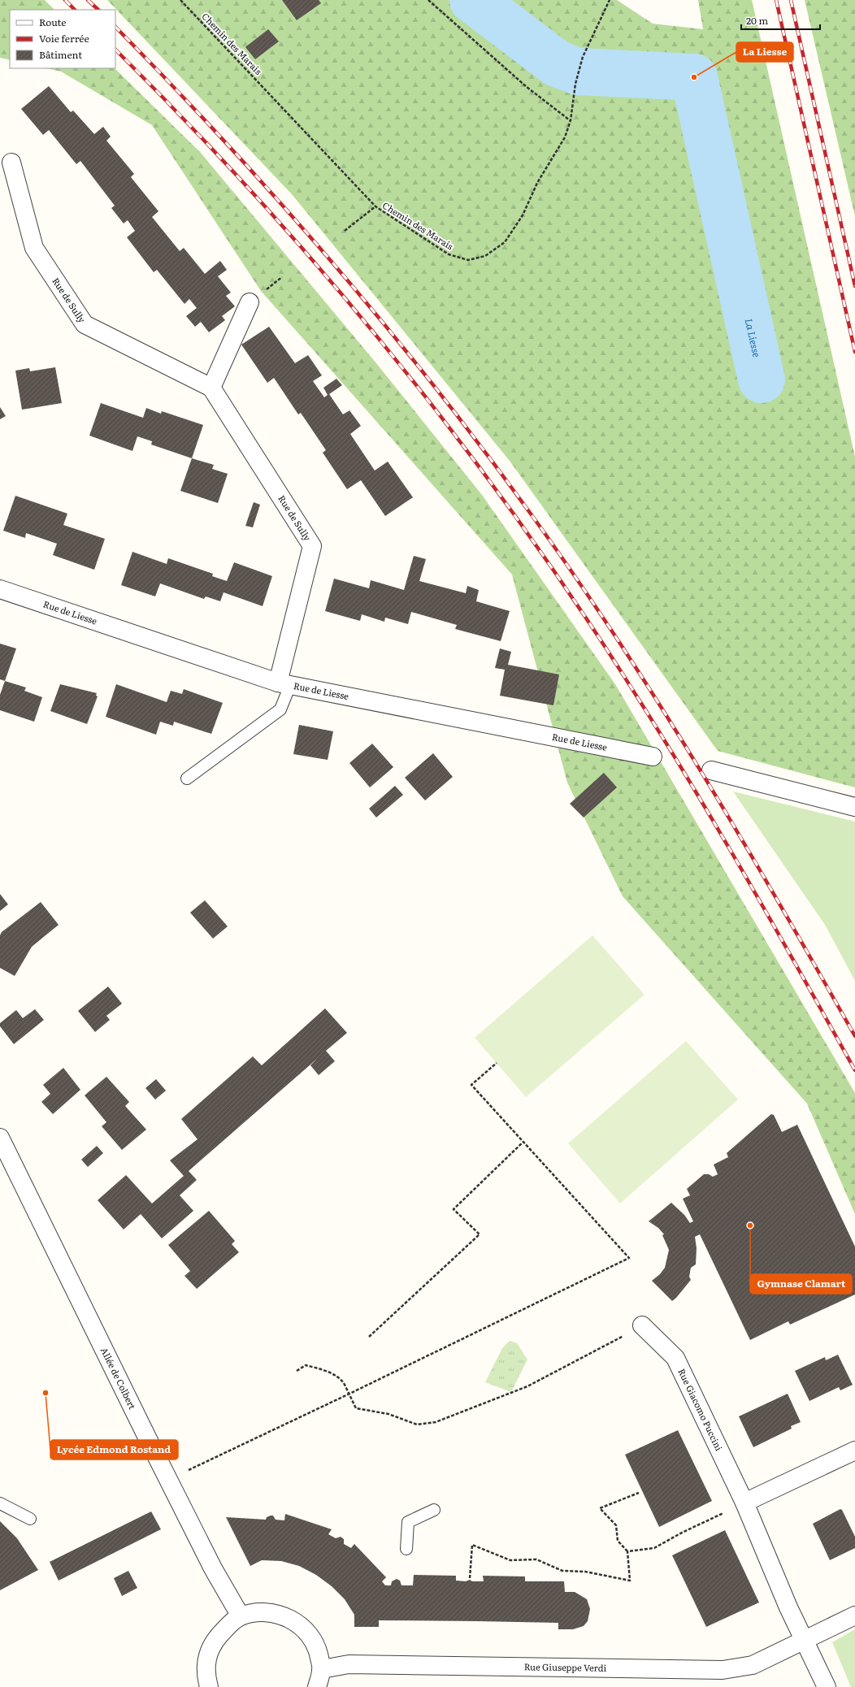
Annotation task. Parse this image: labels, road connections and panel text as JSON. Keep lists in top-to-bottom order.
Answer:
{
  "streets": {
    "street": [
      "Rue de Sully",
      "Rue de Liesse",
      "Allée de Colbert",
      "Rue Giacomo Puccini",
      "Rue Giuseppe Verdi"
    ],
    "path": ["Chemin des Marais"]
  },
  "crossings": [
    ["Rue de Sully", "Rue de Liesse"],
    ["Rue Giacomo Puccini", "Rue Giuseppe Verdi"]
  ],
  "water": ["La Liesse"],
  "places": ["La Liesse", "Gymnase Clamart", "Lycée Edmond Rostand"],
  "legend": ["Route", "Voie ferrée", "Bâtiment"],
  "scale_bar": "20 m"
}
